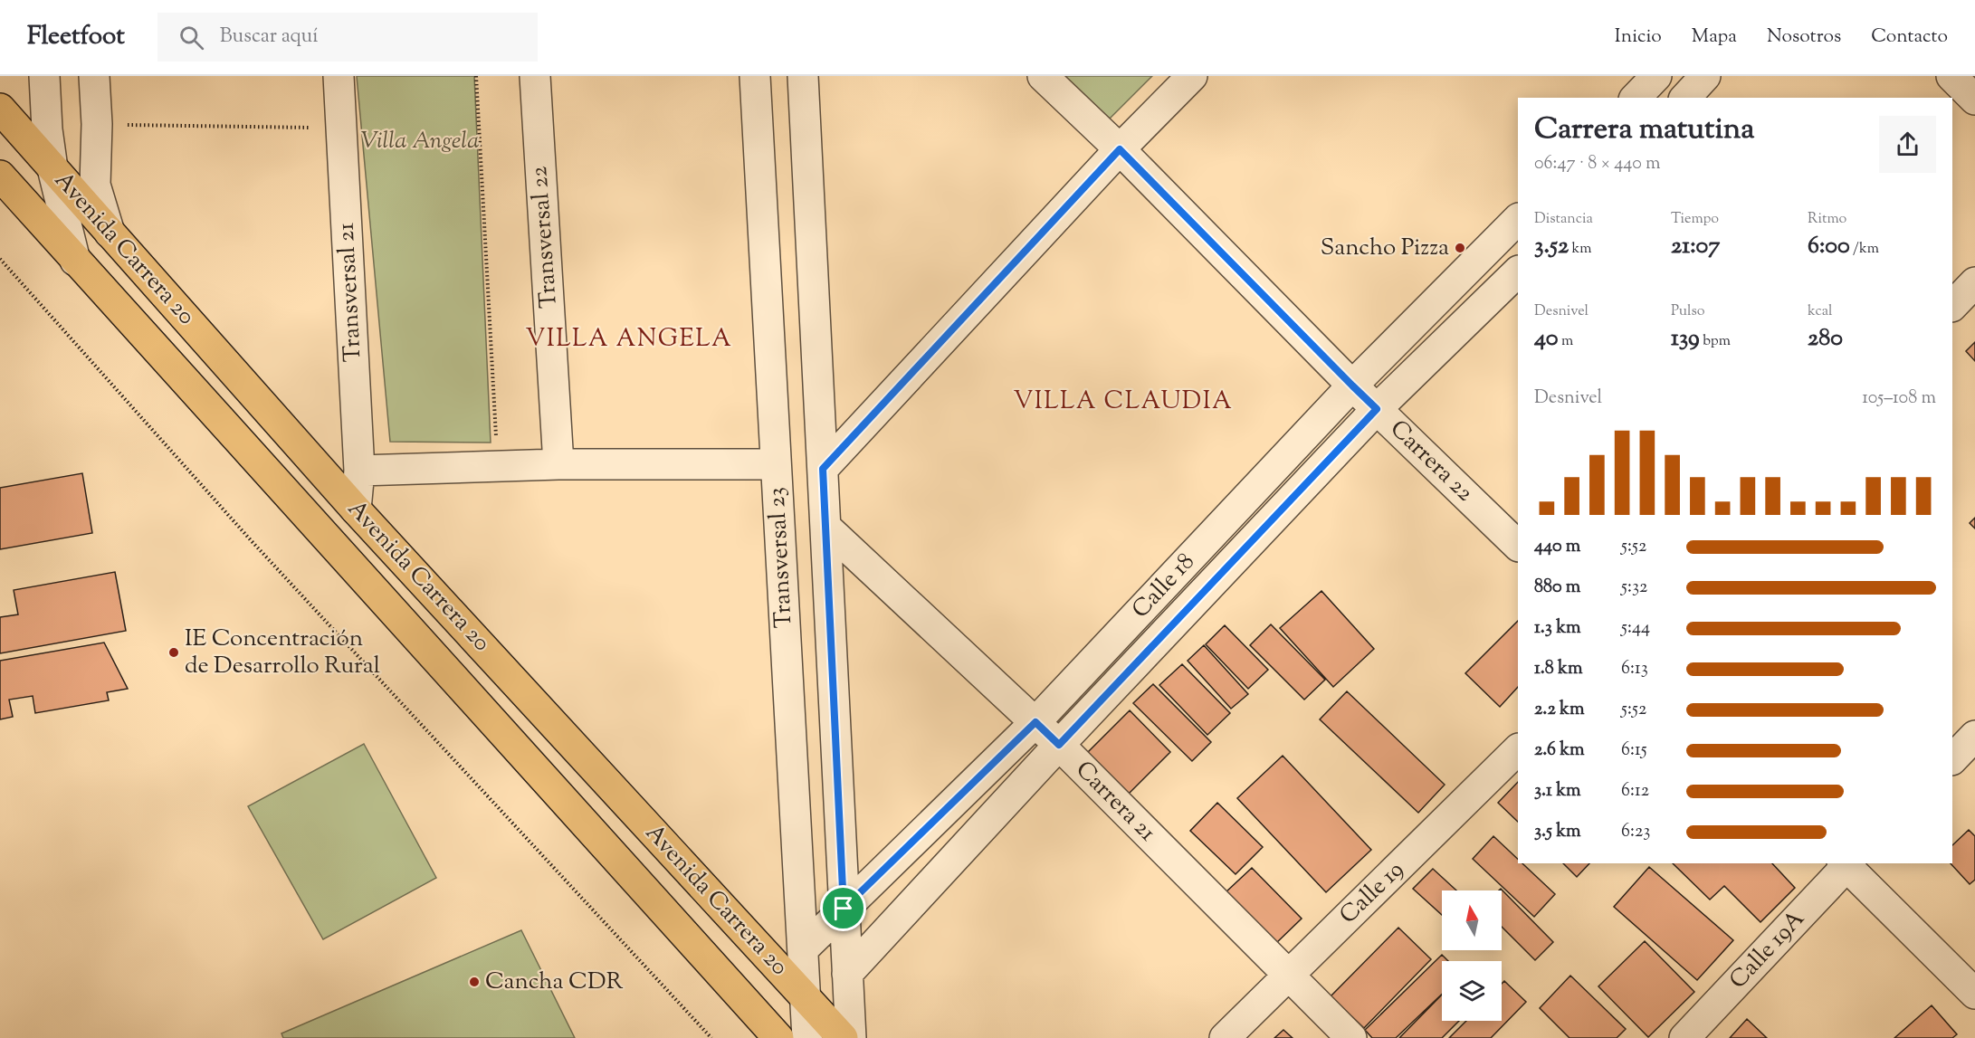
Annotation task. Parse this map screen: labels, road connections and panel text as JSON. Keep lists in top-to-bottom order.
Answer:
{
  "streets": {
    "main road": ["Avenida Carrera 20"],
    "street": [
      "Transversal 22",
      "Transversal 21",
      "Carrera 22",
      "Transversal 23",
      "Calle 18",
      "Carrera 21",
      "Calle 19",
      "Calle 19A"
    ]
  },
  "crossings": [
    ["Avenida Carrera 20", "Transversal 21"],
    ["Avenida Carrera 20", "Transversal 23"],
    ["Carrera 22", "Calle 18"],
    ["Transversal 23", "Calle 18"],
    ["Transversal 23", "Carrera 21"],
    ["Calle 18", "Carrera 21"],
    ["Carrera 21", "Calle 19"]
  ],
  "districts": ["VILLA ANGELA", "VILLA CLAUDIA"],
  "parks": ["Villa Angela"],
  "places": ["Sancho Pizza", "IE Concentración de Desarrollo Rural", "Cancha CDR"],
  "north": "top",
  "page": {
    "header": "Fleetfoot",
    "search": "Buscar aquí",
    "nav": [
      "Inicio",
      "Mapa",
      "Nosotros",
      "Contacto"
    ],
    "heading": ["Carrera matutina", "06:47 · 8 × 440 m"],
    "stats": [
      ["Distancia", "3.52 km"],
      ["Tiempo", "21:07"],
      ["Ritmo", "6:00 /km"],
      ["Desnivel", "40 m"],
      ["Pulso", "139 bpm"],
      ["kcal", "280"]
    ],
    "chart": ["Desnivel", "105–108 m"],
    "list": [
      {
        "name": "440 m",
        "note": "5:52"
      },
      {
        "name": "880 m",
        "note": "5:32"
      },
      {
        "name": "1.3 km",
        "note": "5:44"
      },
      {
        "name": "1.8 km",
        "note": "6:13"
      },
      {
        "name": "2.2 km",
        "note": "5:52"
      },
      {
        "name": "2.6 km",
        "note": "6:15"
      },
      {
        "name": "3.1 km",
        "note": "6:12"
      },
      {
        "name": "3.5 km",
        "note": "6:23"
      }
    ]
  }
}
